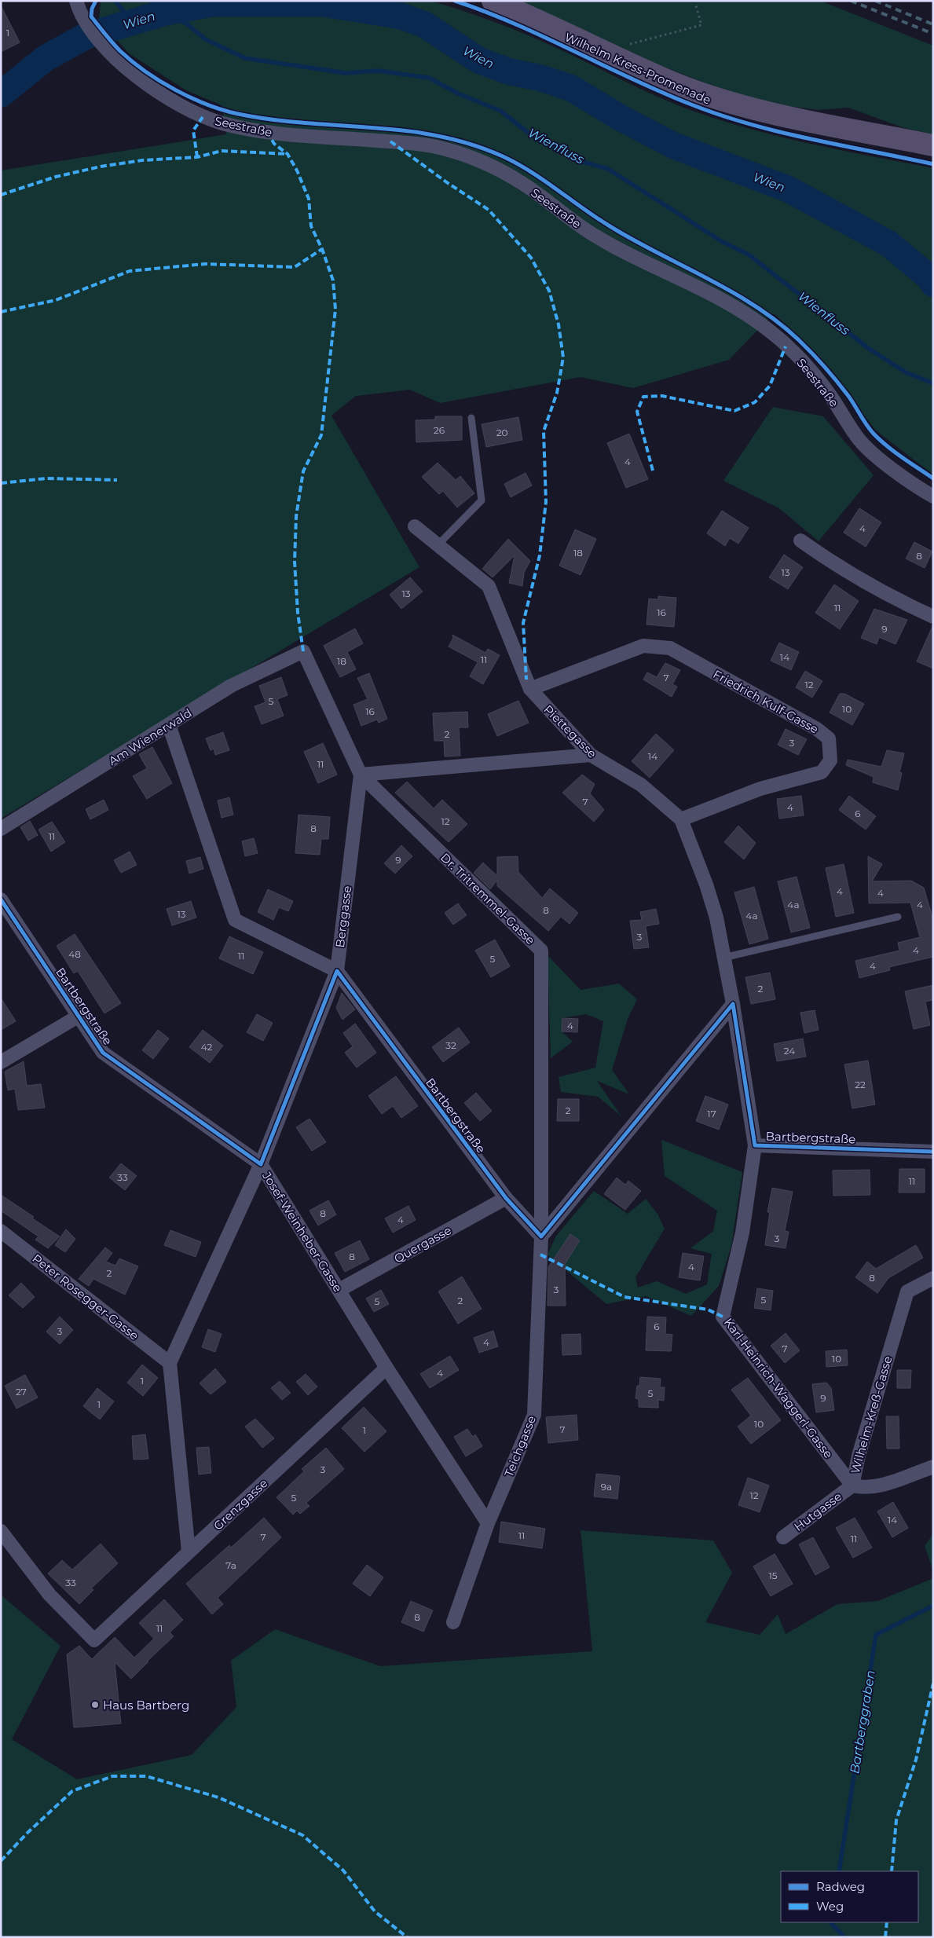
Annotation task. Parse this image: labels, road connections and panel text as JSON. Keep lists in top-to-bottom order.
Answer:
{
  "streets": {
    "street": [
      "Seestraße",
      "Friedrich Kulf-Gasse",
      "Piettegasse",
      "Am Wienerwald",
      "Dr. Tritremmel-Gasse",
      "Berggasse",
      "Bartbergstraße",
      "Josef-Weinheber-Gasse",
      "Quergasse",
      "Peter Rosegger-Gasse",
      "Karl-Heinrich-Waggerl-Gasse",
      "Wilhelm-Kreß-Gasse",
      "Teichgasse",
      "Grenzgasse",
      "Hutgasse"
    ],
    "cycle path": ["Wilhelm Kress-Promenade"]
  },
  "crossings": [
    ["Friedrich Kulf-Gasse", "Piettegasse"],
    ["Piettegasse", "Bartbergstraße"],
    ["Am Wienerwald", "Dr. Tritremmel-Gasse"],
    ["Dr. Tritremmel-Gasse", "Berggasse"],
    ["Dr. Tritremmel-Gasse", "Bartbergstraße"],
    ["Dr. Tritremmel-Gasse", "Teichgasse"],
    ["Berggasse", "Bartbergstraße"],
    ["Bartbergstraße", "Josef-Weinheber-Gasse"],
    ["Bartbergstraße", "Quergasse"],
    ["Bartbergstraße", "Karl-Heinrich-Waggerl-Gasse"],
    ["Bartbergstraße", "Teichgasse"],
    ["Josef-Weinheber-Gasse", "Quergasse"],
    ["Josef-Weinheber-Gasse", "Peter Rosegger-Gasse"],
    ["Josef-Weinheber-Gasse", "Teichgasse"],
    ["Josef-Weinheber-Gasse", "Grenzgasse"],
    ["Karl-Heinrich-Waggerl-Gasse", "Wilhelm-Kreß-Gasse"],
    ["Karl-Heinrich-Waggerl-Gasse", "Hutgasse"],
    ["Wilhelm-Kreß-Gasse", "Hutgasse"]
  ],
  "water": ["Wien", "Wienfluss", "Bartberggraben"],
  "places": ["Haus Bartberg"],
  "house_numbers": [
    "1",
    "26",
    "20",
    "4",
    "4",
    "18",
    "8",
    "13",
    "13",
    "11",
    "16",
    "9",
    "14",
    "11",
    "18",
    "7",
    "12",
    "5",
    "10",
    "16",
    "2",
    "3",
    "14",
    "11",
    "7",
    "4",
    "6",
    "12",
    "8",
    "11",
    "9",
    "4",
    "4",
    "4a",
    "4",
    "8",
    "13",
    "4a",
    "3",
    "4",
    "48",
    "11",
    "5",
    "4",
    "2",
    "4",
    "32",
    "42",
    "24",
    "22",
    "2",
    "17",
    "33",
    "11",
    "8",
    "4",
    "3",
    "8",
    "4",
    "2",
    "8",
    "3",
    "5",
    "2",
    "5",
    "6",
    "3",
    "4",
    "7",
    "10",
    "4",
    "1",
    "27",
    "5",
    "9",
    "1",
    "10",
    "7",
    "1",
    "3",
    "9a",
    "12",
    "5",
    "14",
    "11",
    "7",
    "11",
    "7a",
    "15",
    "33",
    "8",
    "11"
  ],
  "legend": ["Radweg", "Weg"]
}
